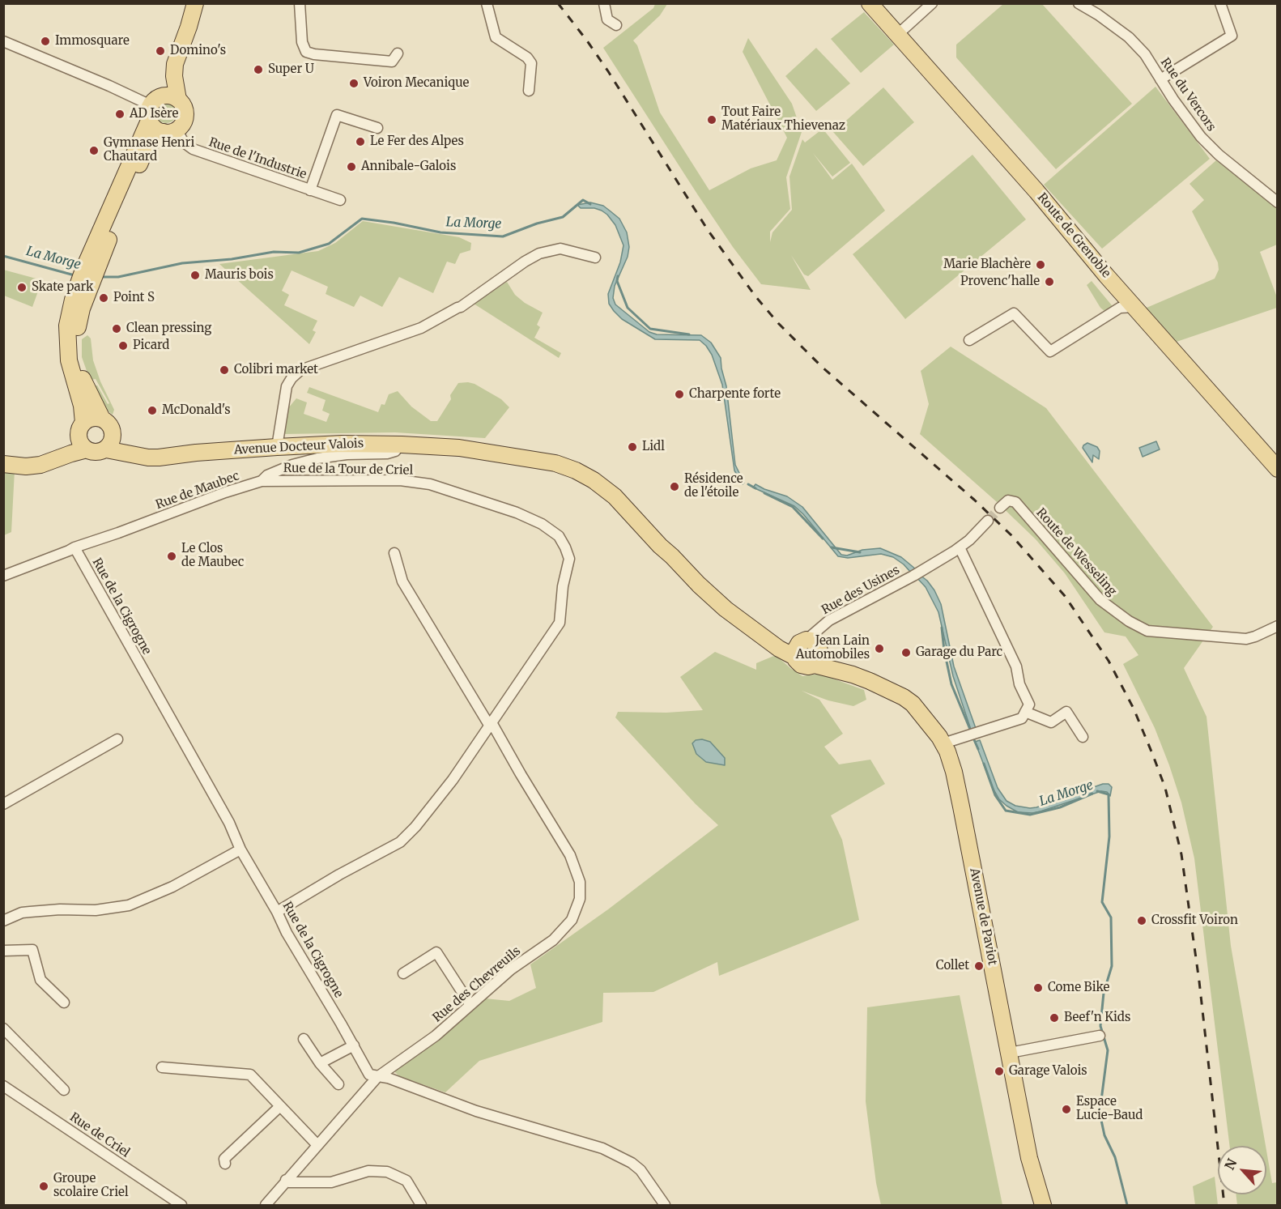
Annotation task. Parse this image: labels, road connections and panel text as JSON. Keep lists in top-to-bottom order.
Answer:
{
  "streets": {
    "main road": ["Route de Grenoble", "Avenue Docteur Valois", "Avenue de Paviot"],
    "street": [
      "Rue du Vercors",
      "Rue de l'Industrie",
      "Rue de la Tour de Criel",
      "Rue de Maubec",
      "Route de Wesseling",
      "Rue des Usines",
      "Rue de la Cigrogne",
      "Rue des Chevreuils",
      "Rue de Criel"
    ]
  },
  "crossings": [
    ["Avenue Docteur Valois", "Rue de Maubec"],
    ["Avenue Docteur Valois", "Rue des Usines"],
    ["Avenue Docteur Valois", "Avenue de Paviot"],
    ["Rue de la Tour de Criel", "Rue de Maubec"],
    ["Rue de la Tour de Criel", "Rue de la Cigrogne"],
    ["Rue de la Tour de Criel", "Rue des Chevreuils"],
    ["Rue de Maubec", "Rue de la Cigrogne"],
    ["Rue des Usines", "Avenue de Paviot"],
    ["Rue de la Cigrogne", "Rue des Chevreuils"]
  ],
  "water": ["La Morge"],
  "places": [
    "Immosquare",
    "Domino's",
    "Super U",
    "Voiron Mecanique",
    "AD Isère",
    "Tout Faire Matériaux Thievenaz",
    "Le Fer des Alpes",
    "Gymnase Henri Chautard",
    "Annibale-Galois",
    "Marie Blachère",
    "Mauris bois",
    "Provenc'halle",
    "Skate park",
    "Point S",
    "Clean pressing",
    "Picard",
    "Colibri market",
    "Charpente forte",
    "McDonald's",
    "Lidl",
    "Résidence de l'étoile",
    "Le Clos de Maubec",
    "Jean Lain Automobiles",
    "Garage du Parc",
    "Crossfit Voiron",
    "Collet",
    "Come Bike",
    "Beef'n Kids",
    "Garage Valois",
    "Espace Lucie-Baud",
    "Groupe scolaire Criel"
  ],
  "north": "top left"
}
